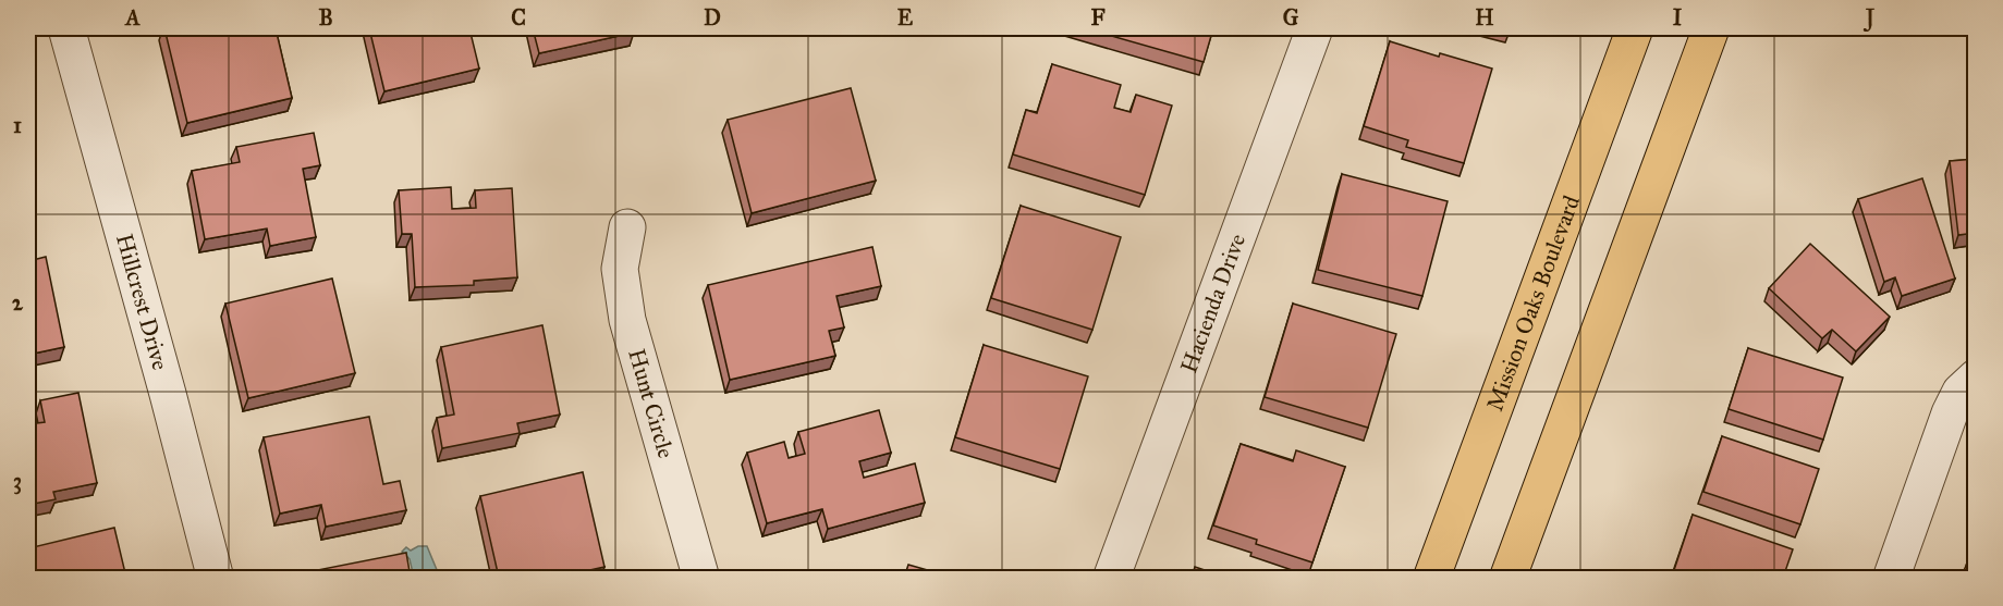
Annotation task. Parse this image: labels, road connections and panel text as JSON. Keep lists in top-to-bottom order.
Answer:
{
  "streets": {
    "main road": ["Mission Oaks Boulevard"],
    "street": ["Hillcrest Drive", "Hacienda Drive", "Hunt Circle"]
  },
  "grid": {
    "columns": [
      "A",
      "B",
      "C",
      "D",
      "E",
      "F",
      "G",
      "H",
      "I",
      "J"
    ],
    "rows": ["1", "2", "3"]
  }
}
